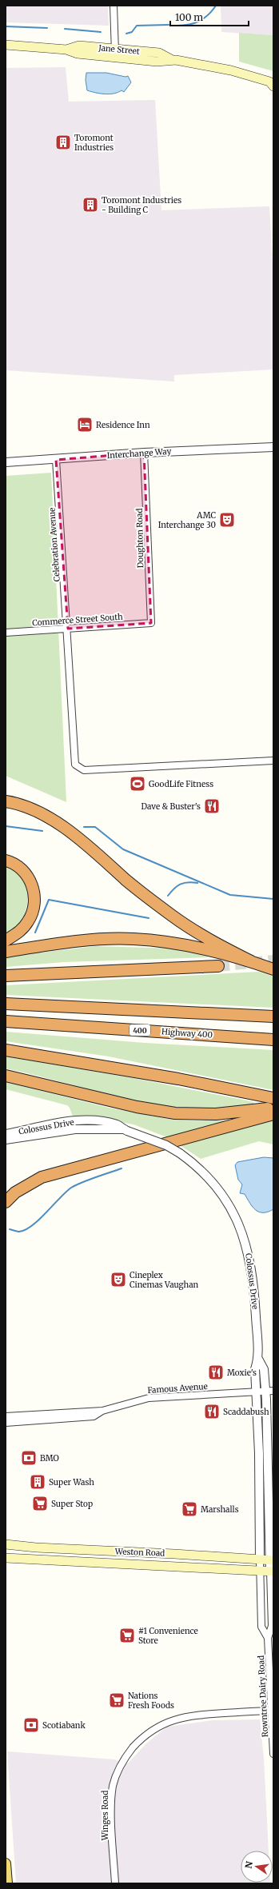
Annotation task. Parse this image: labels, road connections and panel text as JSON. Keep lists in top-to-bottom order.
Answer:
{
  "streets": {
    "highway": ["400", "Highway 400"],
    "main road": ["Jane Street", "Weston Road"],
    "street": [
      "Interchange Way",
      "Doughton Road",
      "Celebration Avenue",
      "Commerce Street South",
      "Colossus Drive",
      "Famous Avenue",
      "Rowntree Dairy Road",
      "Winges Road"
    ]
  },
  "crossings": [
    ["Interchange Way", "Doughton Road"],
    ["Interchange Way", "Celebration Avenue"],
    ["Doughton Road", "Commerce Street South"],
    ["Celebration Avenue", "Commerce Street South"],
    ["Colossus Drive", "Famous Avenue"],
    ["Colossus Drive", "Weston Road"],
    ["Colossus Drive", "Rowntree Dairy Road"],
    ["Weston Road", "Rowntree Dairy Road"],
    ["Rowntree Dairy Road", "Winges Road"]
  ],
  "places": {
    "building": ["Toromont Industries", "Toromont Industries - Building C", "Super Wash"],
    "hotel": ["Residence Inn"],
    "theatre": ["AMC Interchange 30", "Cineplex Cinemas Vaughan"],
    "sports": ["GoodLife Fitness"],
    "restaurant": ["Dave & Buster's", "Moxie's", "Scaddabush"],
    "bank": ["BMO", "Scotiabank"],
    "supermarket": [
      "Super Stop",
      "Marshalls",
      "#1 Convenience Store",
      "Nations Fresh Foods"
    ]
  },
  "scale_bar": "100 m",
  "north": "left"
}
